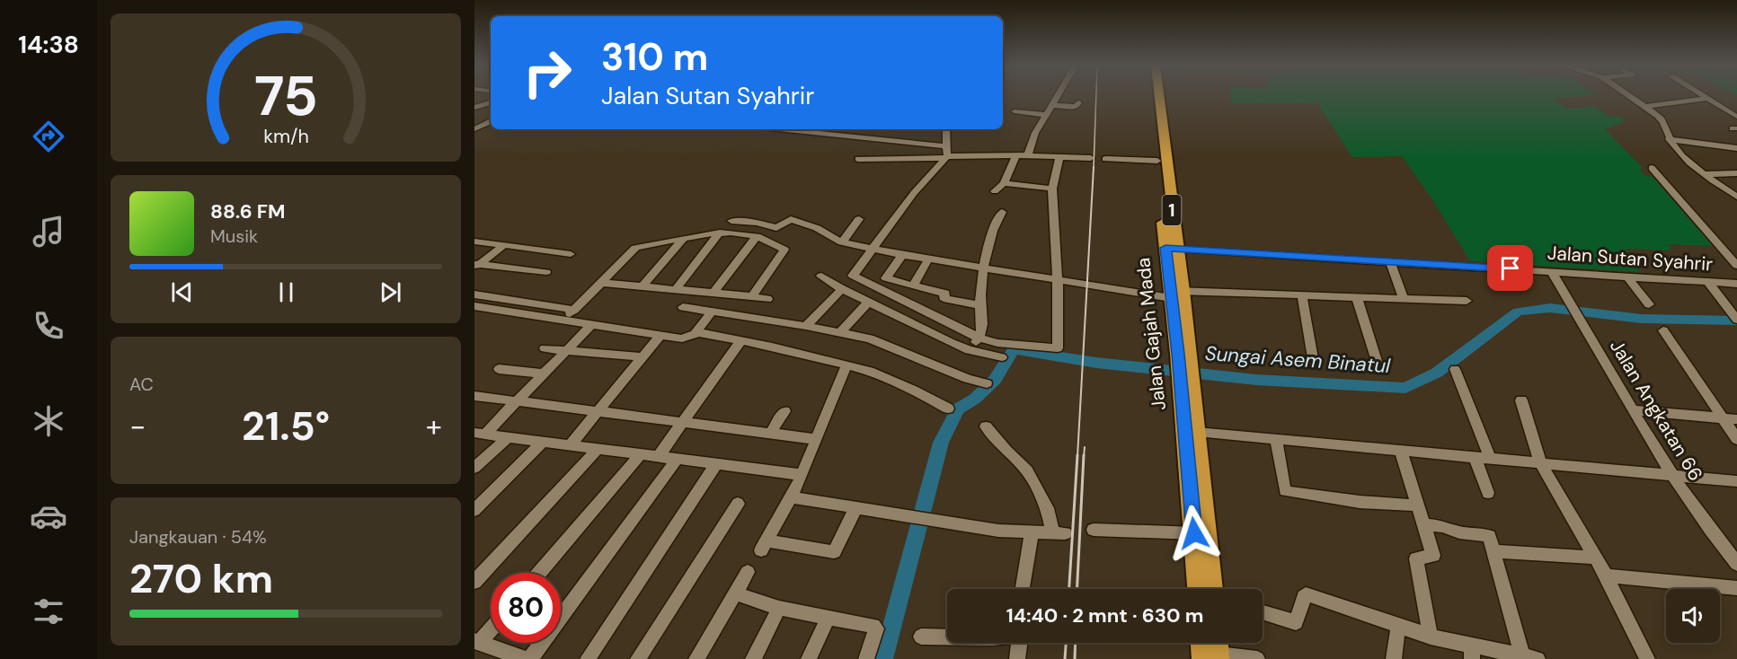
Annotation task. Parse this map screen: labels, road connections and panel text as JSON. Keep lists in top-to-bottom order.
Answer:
{
  "streets": {
    "highway": ["1", "Jalan Gajah Mada"],
    "street": ["Jalan Sutan Syahrir", "Jalan Angkatan 66"]
  },
  "crossings": [
    ["Jalan Sutan Syahrir", "Jalan Gajah Mada"],
    ["Jalan Sutan Syahrir", "Jalan Angkatan 66"]
  ],
  "water": ["Sungai Asem Binatul"],
  "page": {
    "tabs": "14:38",
    "turn": ["310 m", "Jalan Sutan Syahrir"],
    "song": ["88.6 FM", "Musik"],
    "tile": [
      "AC",
      ["Jangkauan · 54%", "270 km"]
    ],
    "heat": ["−", "21.5°", "+"],
    "limit": "80",
    "trip": "14:40 · 2 mnt · 630 m",
    "gauge": ["75", "km/h"]
  }
}
